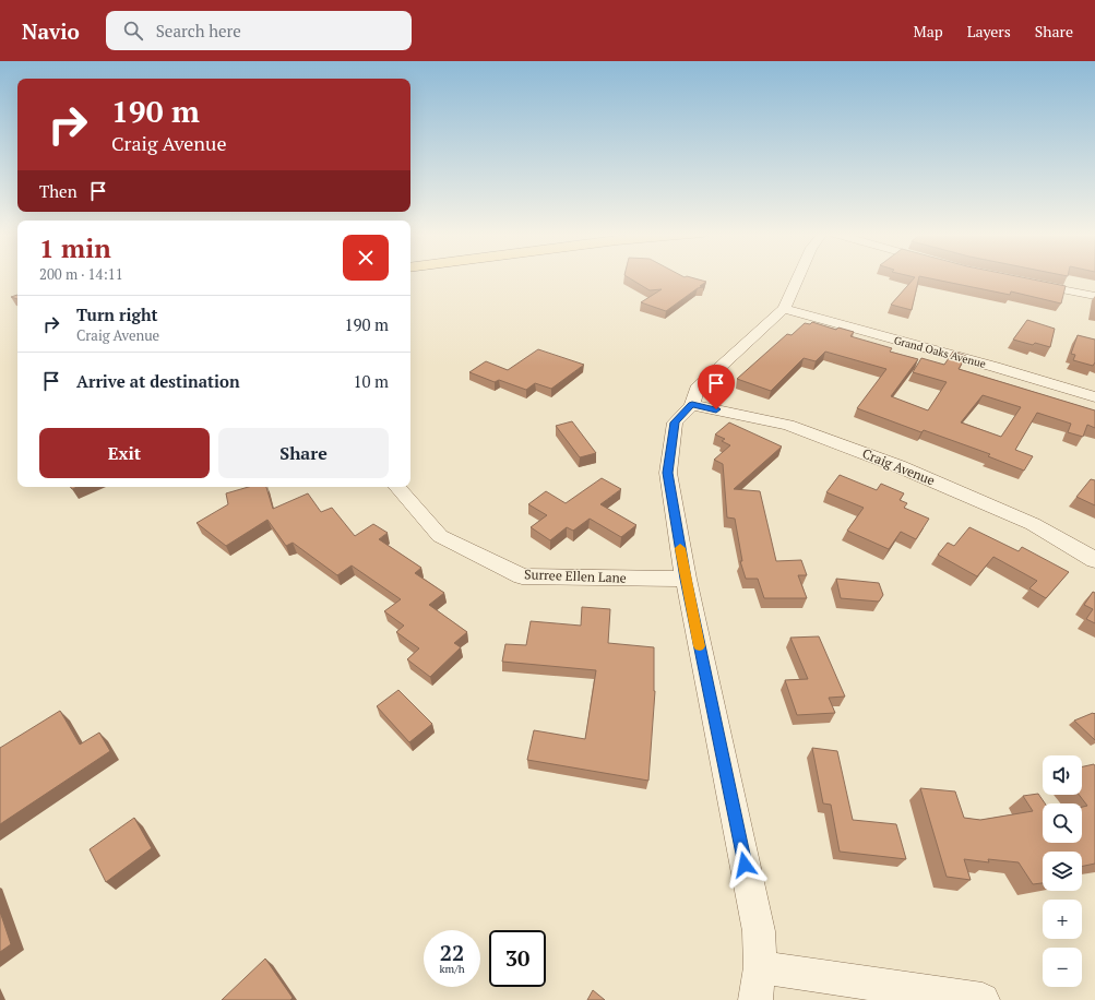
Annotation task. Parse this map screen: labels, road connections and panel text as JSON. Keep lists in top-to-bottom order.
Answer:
{
  "streets": {
    "street": ["Grand Oaks Avenue", "Craig Avenue", "Surree Ellen Lane"]
  },
  "page": {
    "header": "Navio",
    "search": "Search here",
    "nav": ["Map", "Layers", "Share"],
    "turn": ["190 m", "Craig Avenue"],
    "then": "Then",
    "heading": ["1 min", "200 m · 14:11"],
    "list": [
      {
        "name": "Turn right",
        "note": "Craig Avenue",
        "value": "190 m"
      },
      {
        "name": "Arrive at destination",
        "value": "10 m"
      }
    ],
    "buttons": ["Exit", "Share"],
    "map_buttons": ["+", "−"],
    "speed": "22 km/h",
    "limit": "30"
  }
}
